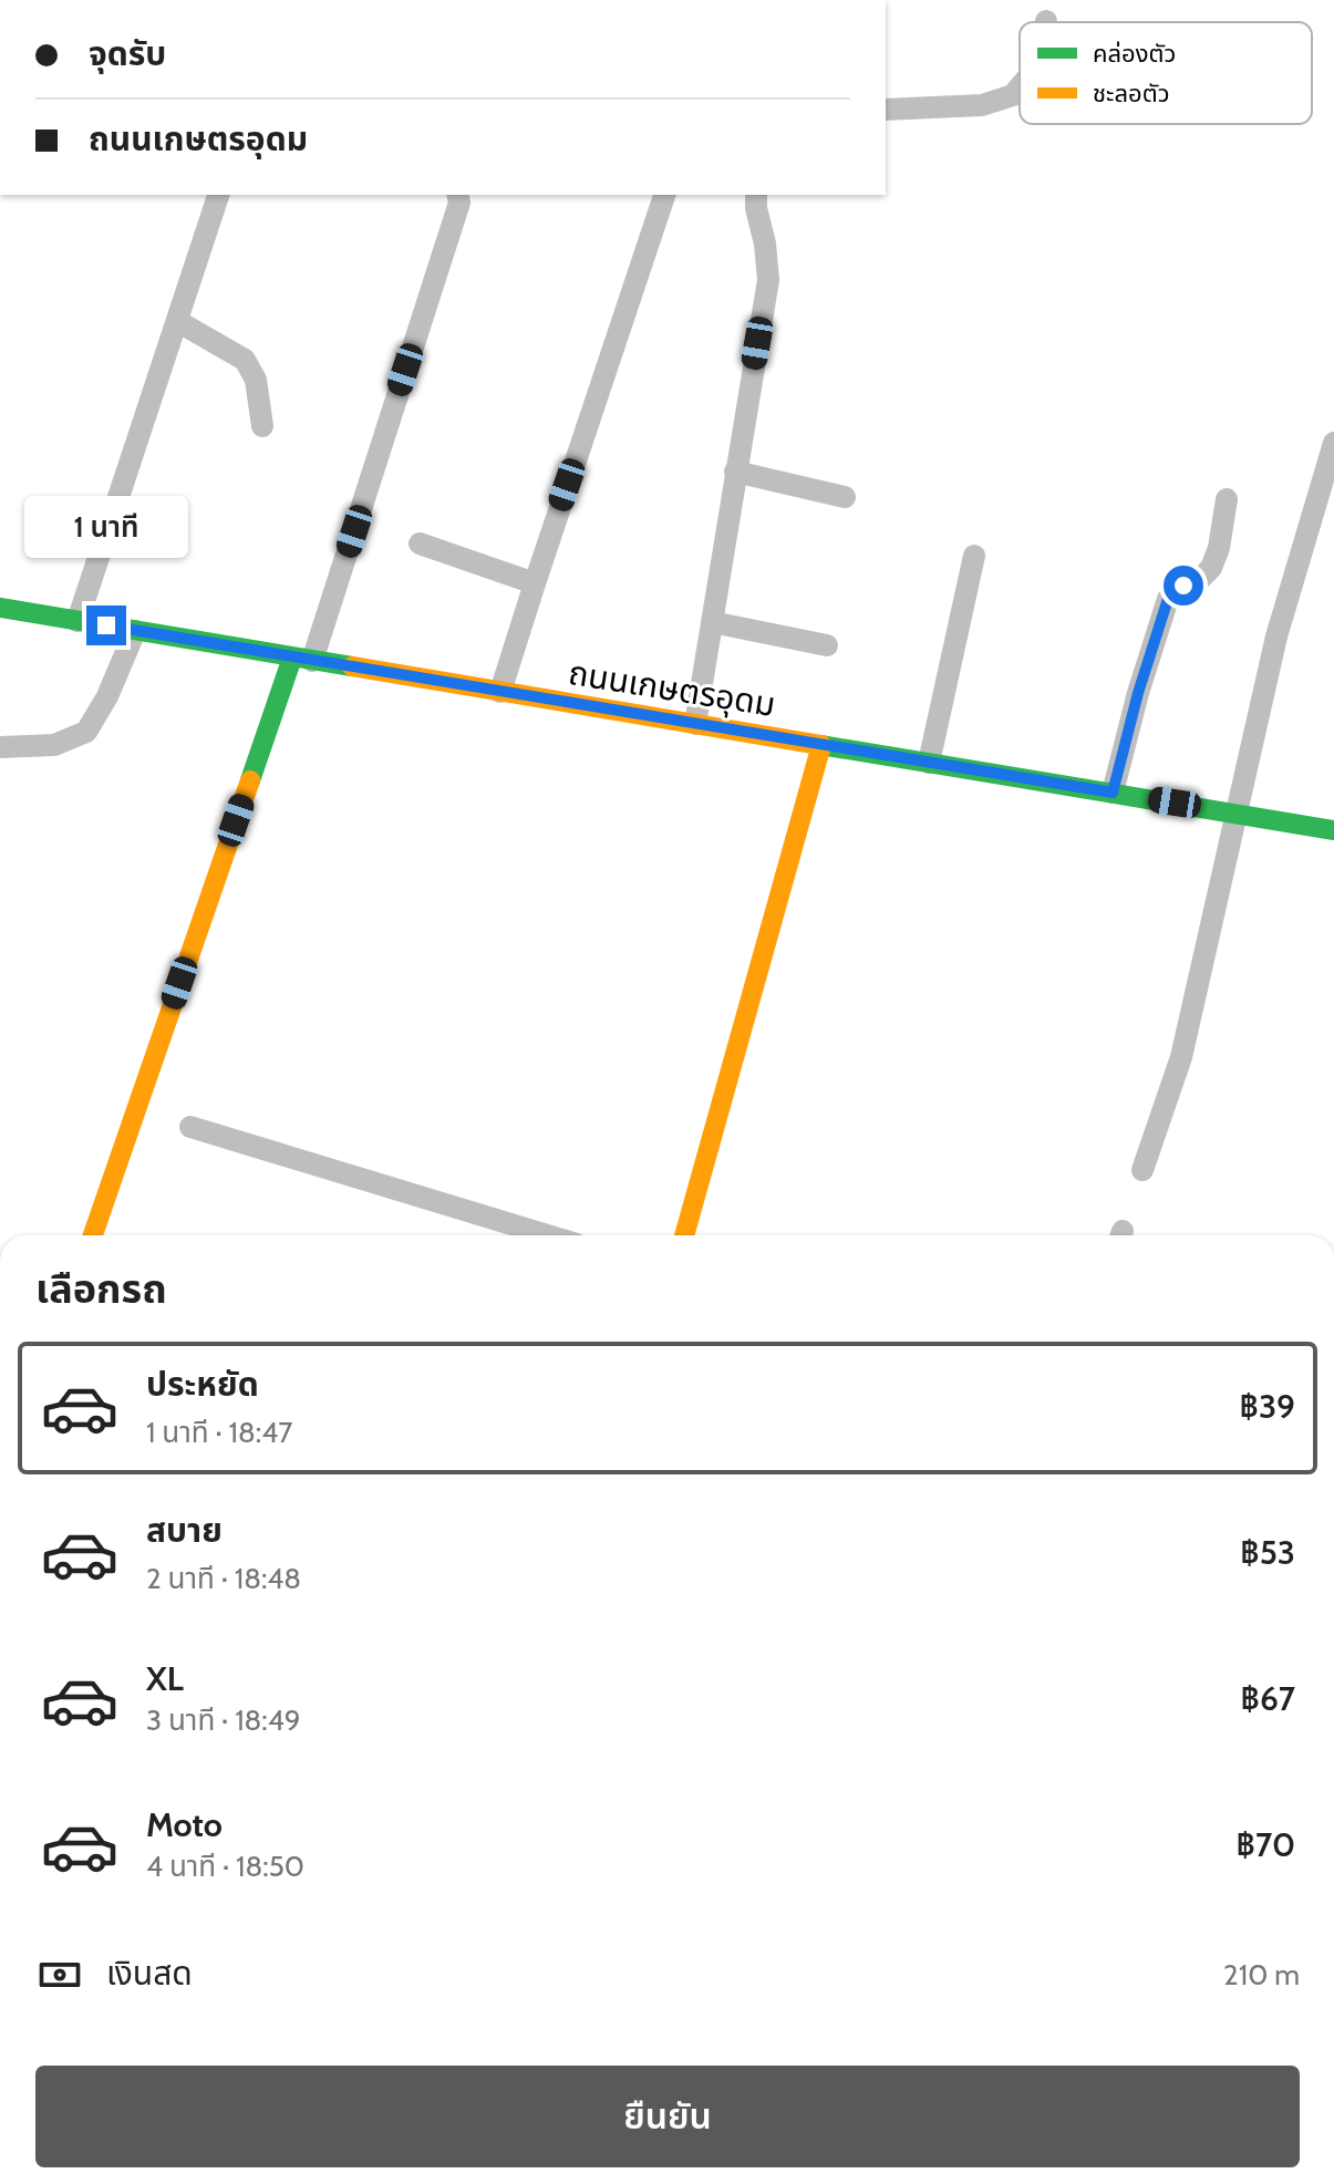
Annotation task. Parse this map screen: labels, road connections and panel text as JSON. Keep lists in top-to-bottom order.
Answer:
{
  "streets": {
    "street": ["ถนนเกษตรอุดม"]
  },
  "legend": ["คล่องตัว", "ชะลอตัว"],
  "page": {
    "banner": ["จุดรับ", "ถนนเกษตรอุดม"],
    "bubble": "1 นาที",
    "heading": "เลือกรถ",
    "list": [
      {
        "name": "ประหยัด",
        "note": "1 นาที · 18:47",
        "value": "฿39"
      },
      {
        "name": "สบาย",
        "note": "2 นาที · 18:48",
        "value": "฿53"
      },
      {
        "name": "XL",
        "note": "3 นาที · 18:49",
        "value": "฿67"
      },
      {
        "name": "Moto",
        "note": "4 นาที · 18:50",
        "value": "฿70"
      }
    ],
    "pay": ["เงินสด", "210 m"],
    "buttons": "ยืนยัน"
  }
}
